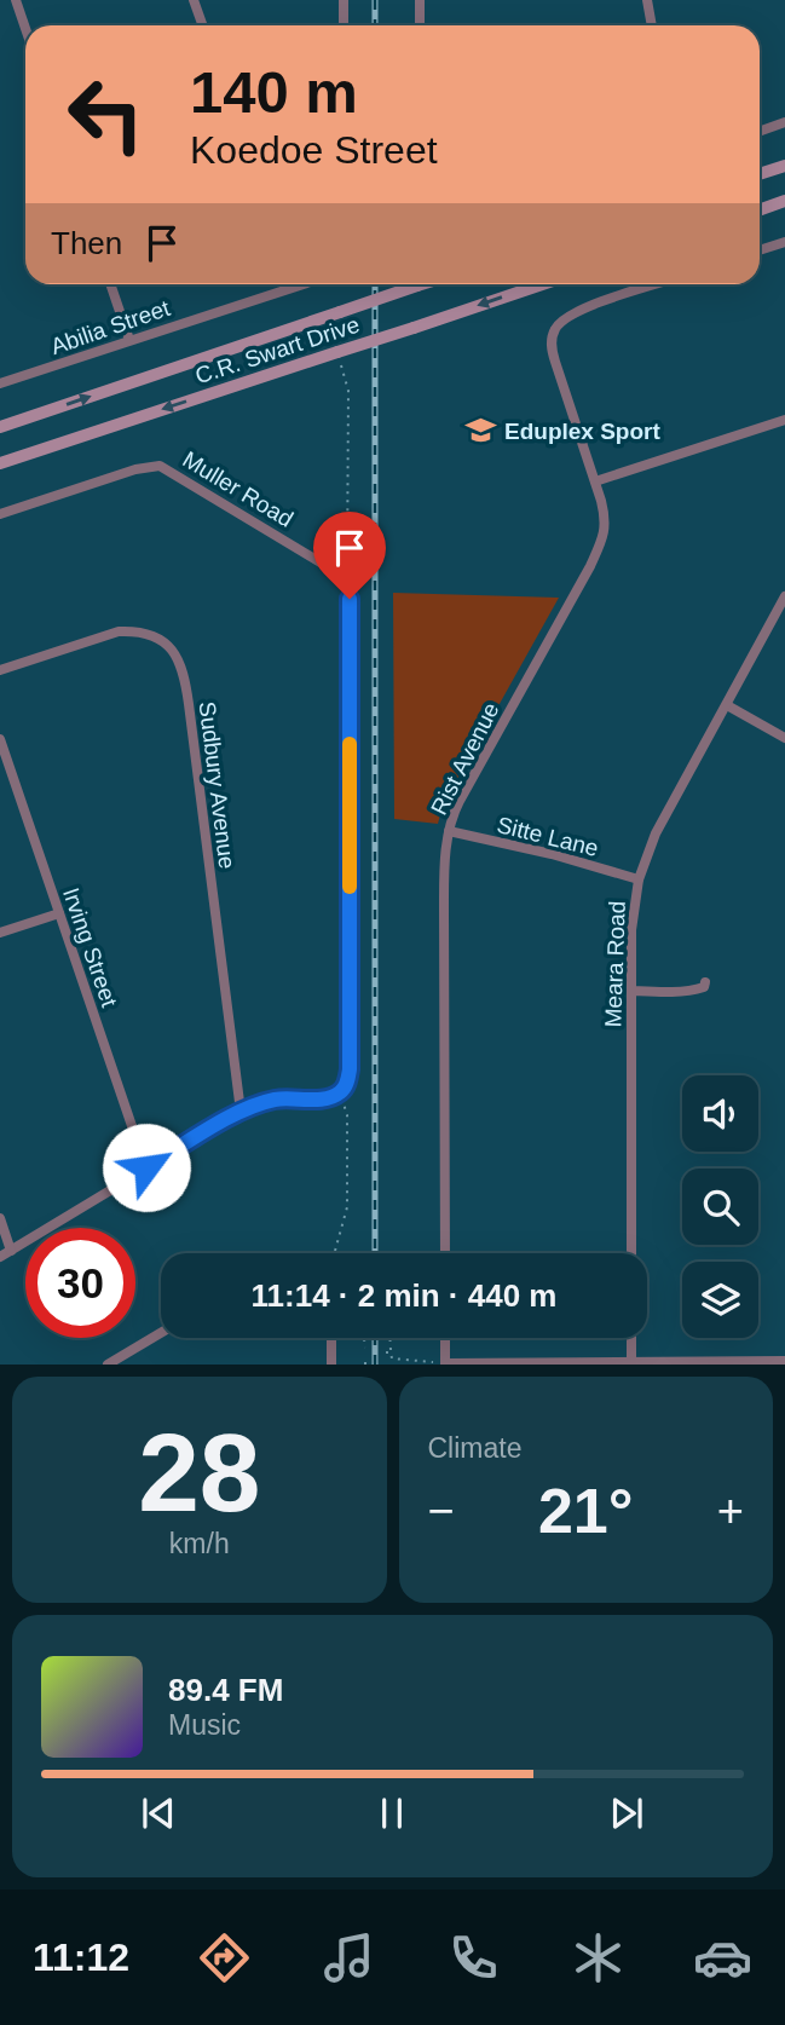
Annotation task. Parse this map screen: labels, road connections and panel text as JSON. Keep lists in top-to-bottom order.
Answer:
{
  "streets": {
    "main road": ["C.R. Swart Drive"],
    "street": [
      "Abilia Street",
      "Muller Road",
      "Rist Avenue",
      "Sudbury Avenue",
      "Sitte Lane",
      "Irving Street",
      "Meara Road"
    ]
  },
  "crossings": [
    ["Rist Avenue", "Sitte Lane"],
    ["Sitte Lane", "Meara Road"]
  ],
  "places": {
    "school or university": ["Eduplex Sport"]
  },
  "page": {
    "turn": ["140 m", "Koedoe Street"],
    "then": "Then",
    "limit": "30",
    "trip": "11:14 · 2 min · 440 m",
    "tile": [
      ["28", "km/h"],
      "Climate"
    ],
    "heat": ["−", "21°", "+"],
    "song": ["89.4 FM", "Music"],
    "tabs": "11:12"
  }
}
